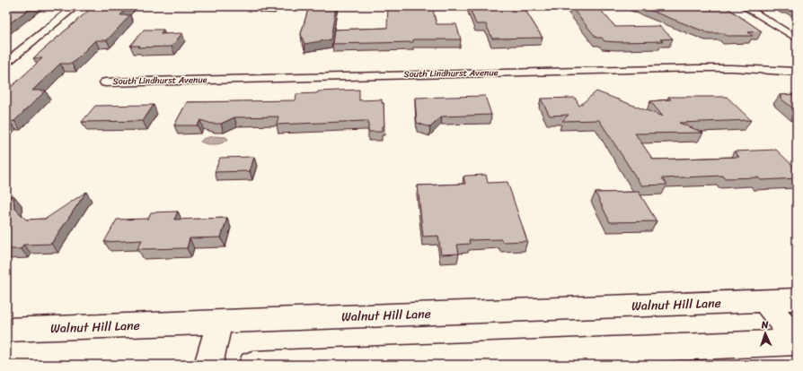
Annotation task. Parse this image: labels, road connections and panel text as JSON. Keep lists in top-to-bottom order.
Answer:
{
  "streets": {
    "main road": ["Walnut Hill Lane"],
    "street": ["South Lindhurst Avenue"]
  },
  "north": "top"
}
